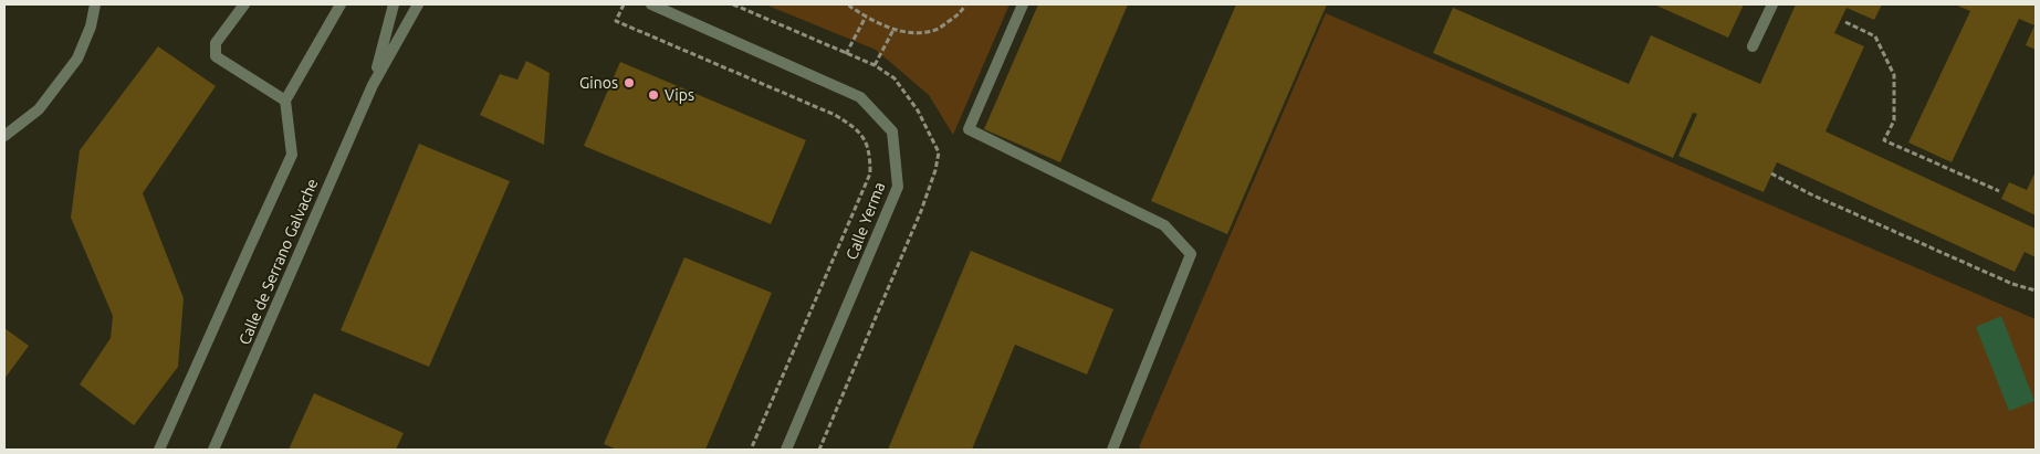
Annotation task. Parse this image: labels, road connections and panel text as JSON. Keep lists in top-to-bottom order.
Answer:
{
  "streets": {
    "street": ["Calle Yerma", "Calle de Serrano Galvache"]
  },
  "places": ["Ginos", "Vips"]
}
